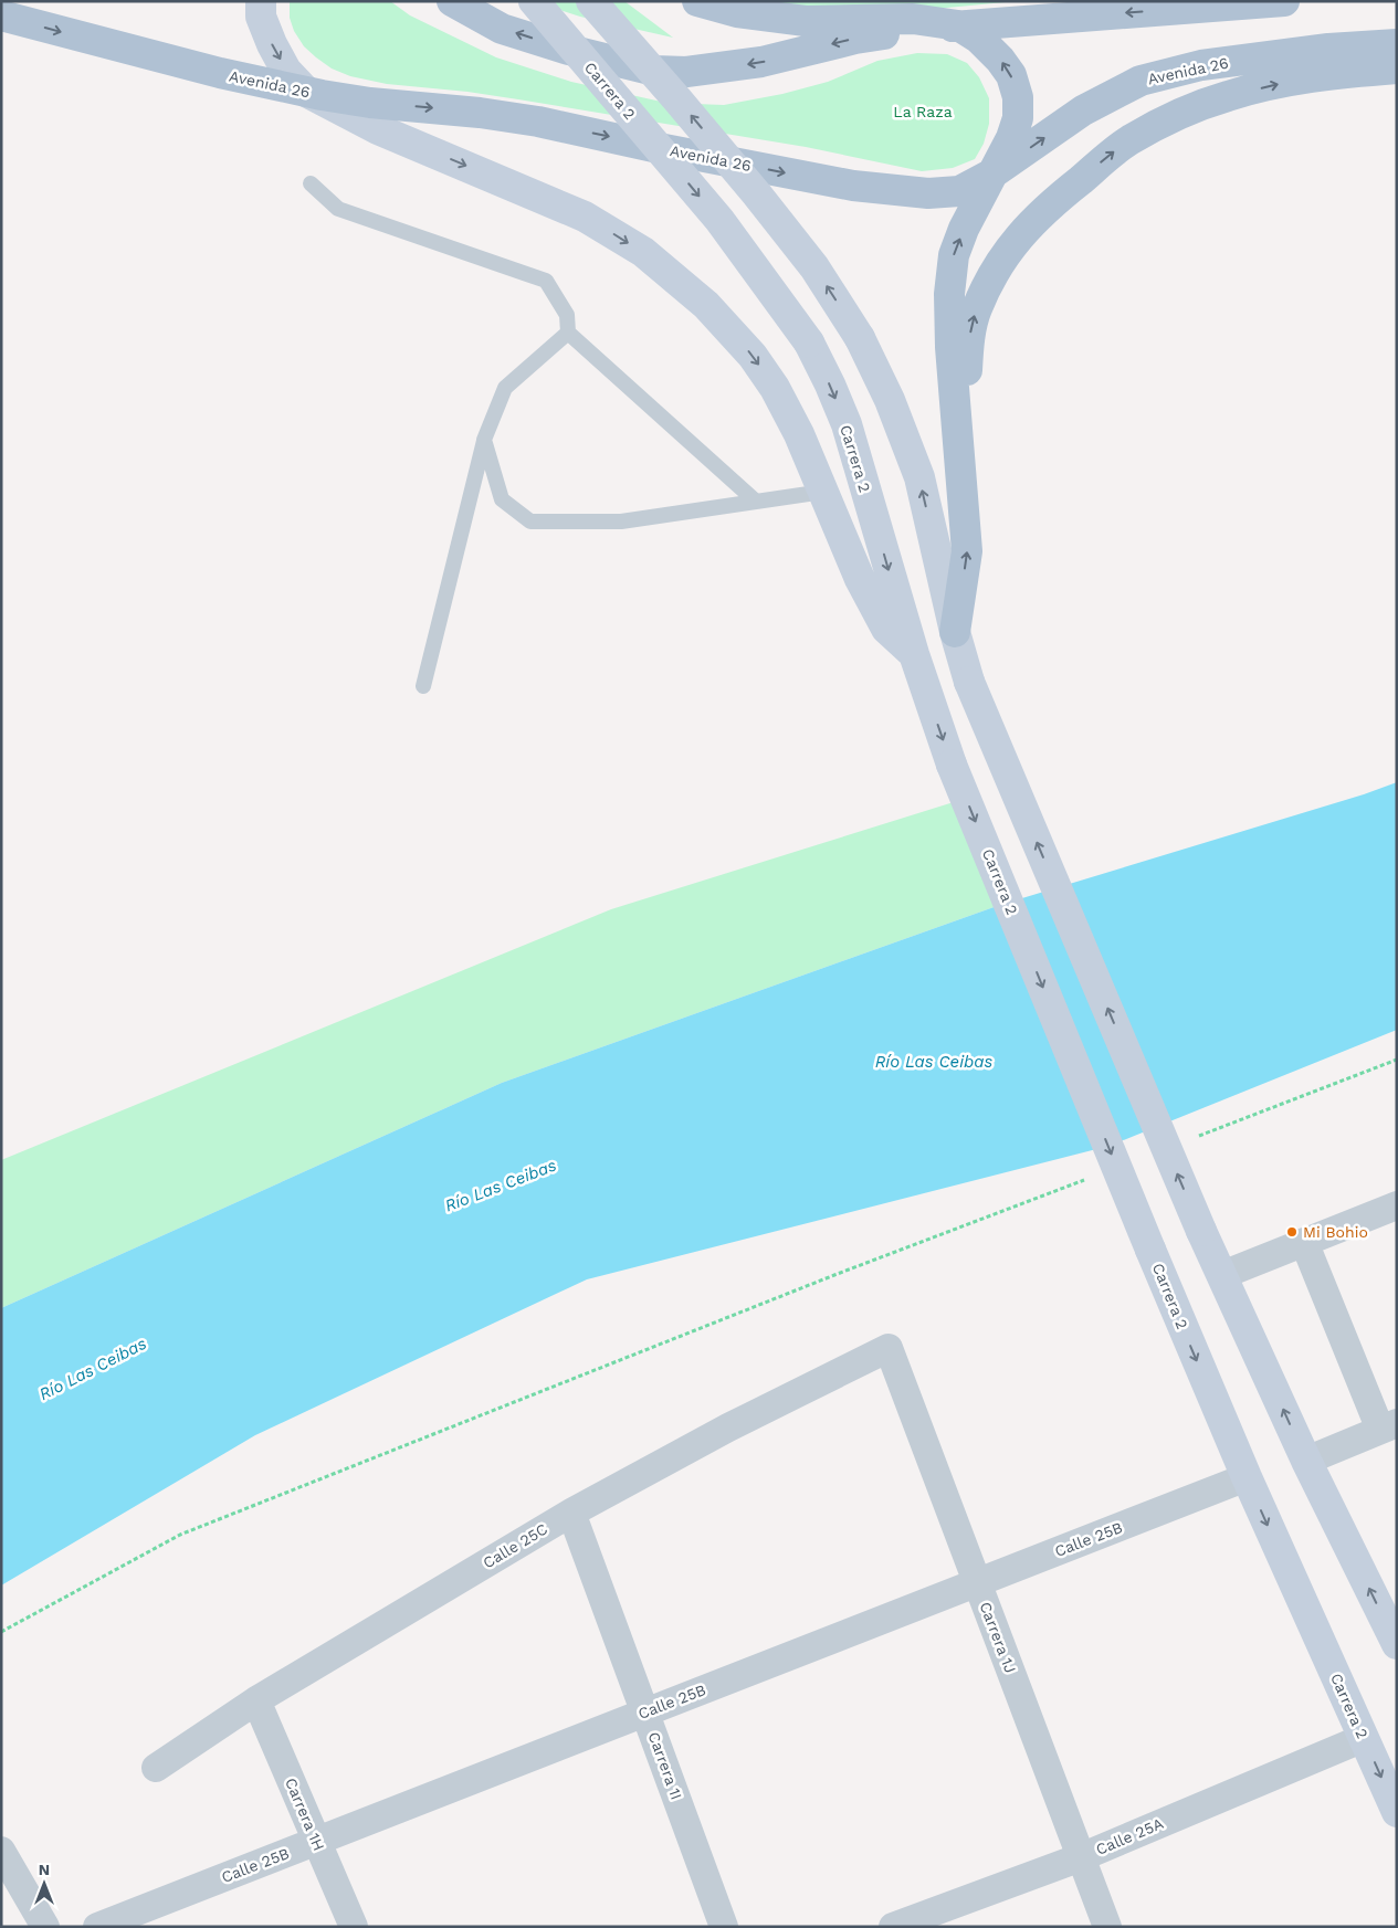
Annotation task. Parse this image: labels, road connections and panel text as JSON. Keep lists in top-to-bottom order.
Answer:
{
  "streets": {
    "main road": ["Avenida 26", "Carrera 2"],
    "street": [
      "Calle 25B",
      "Calle 25C",
      "Carrera 1J",
      "Carrera 1I",
      "Carrera 1H",
      "Calle 25A"
    ]
  },
  "crossings": [
    ["Carrera 2", "Calle 25B"],
    ["Carrera 2", "Calle 25A"],
    ["Calle 25B", "Carrera 1J"],
    ["Calle 25B", "Carrera 1I"],
    ["Calle 25B", "Carrera 1H"],
    ["Calle 25C", "Carrera 1J"],
    ["Calle 25C", "Carrera 1I"],
    ["Calle 25C", "Carrera 1H"],
    ["Carrera 1J", "Calle 25A"]
  ],
  "water": ["Río Las Ceibas"],
  "parks": ["La Raza"],
  "places": ["Mi Bohio"],
  "north": "top"
}
